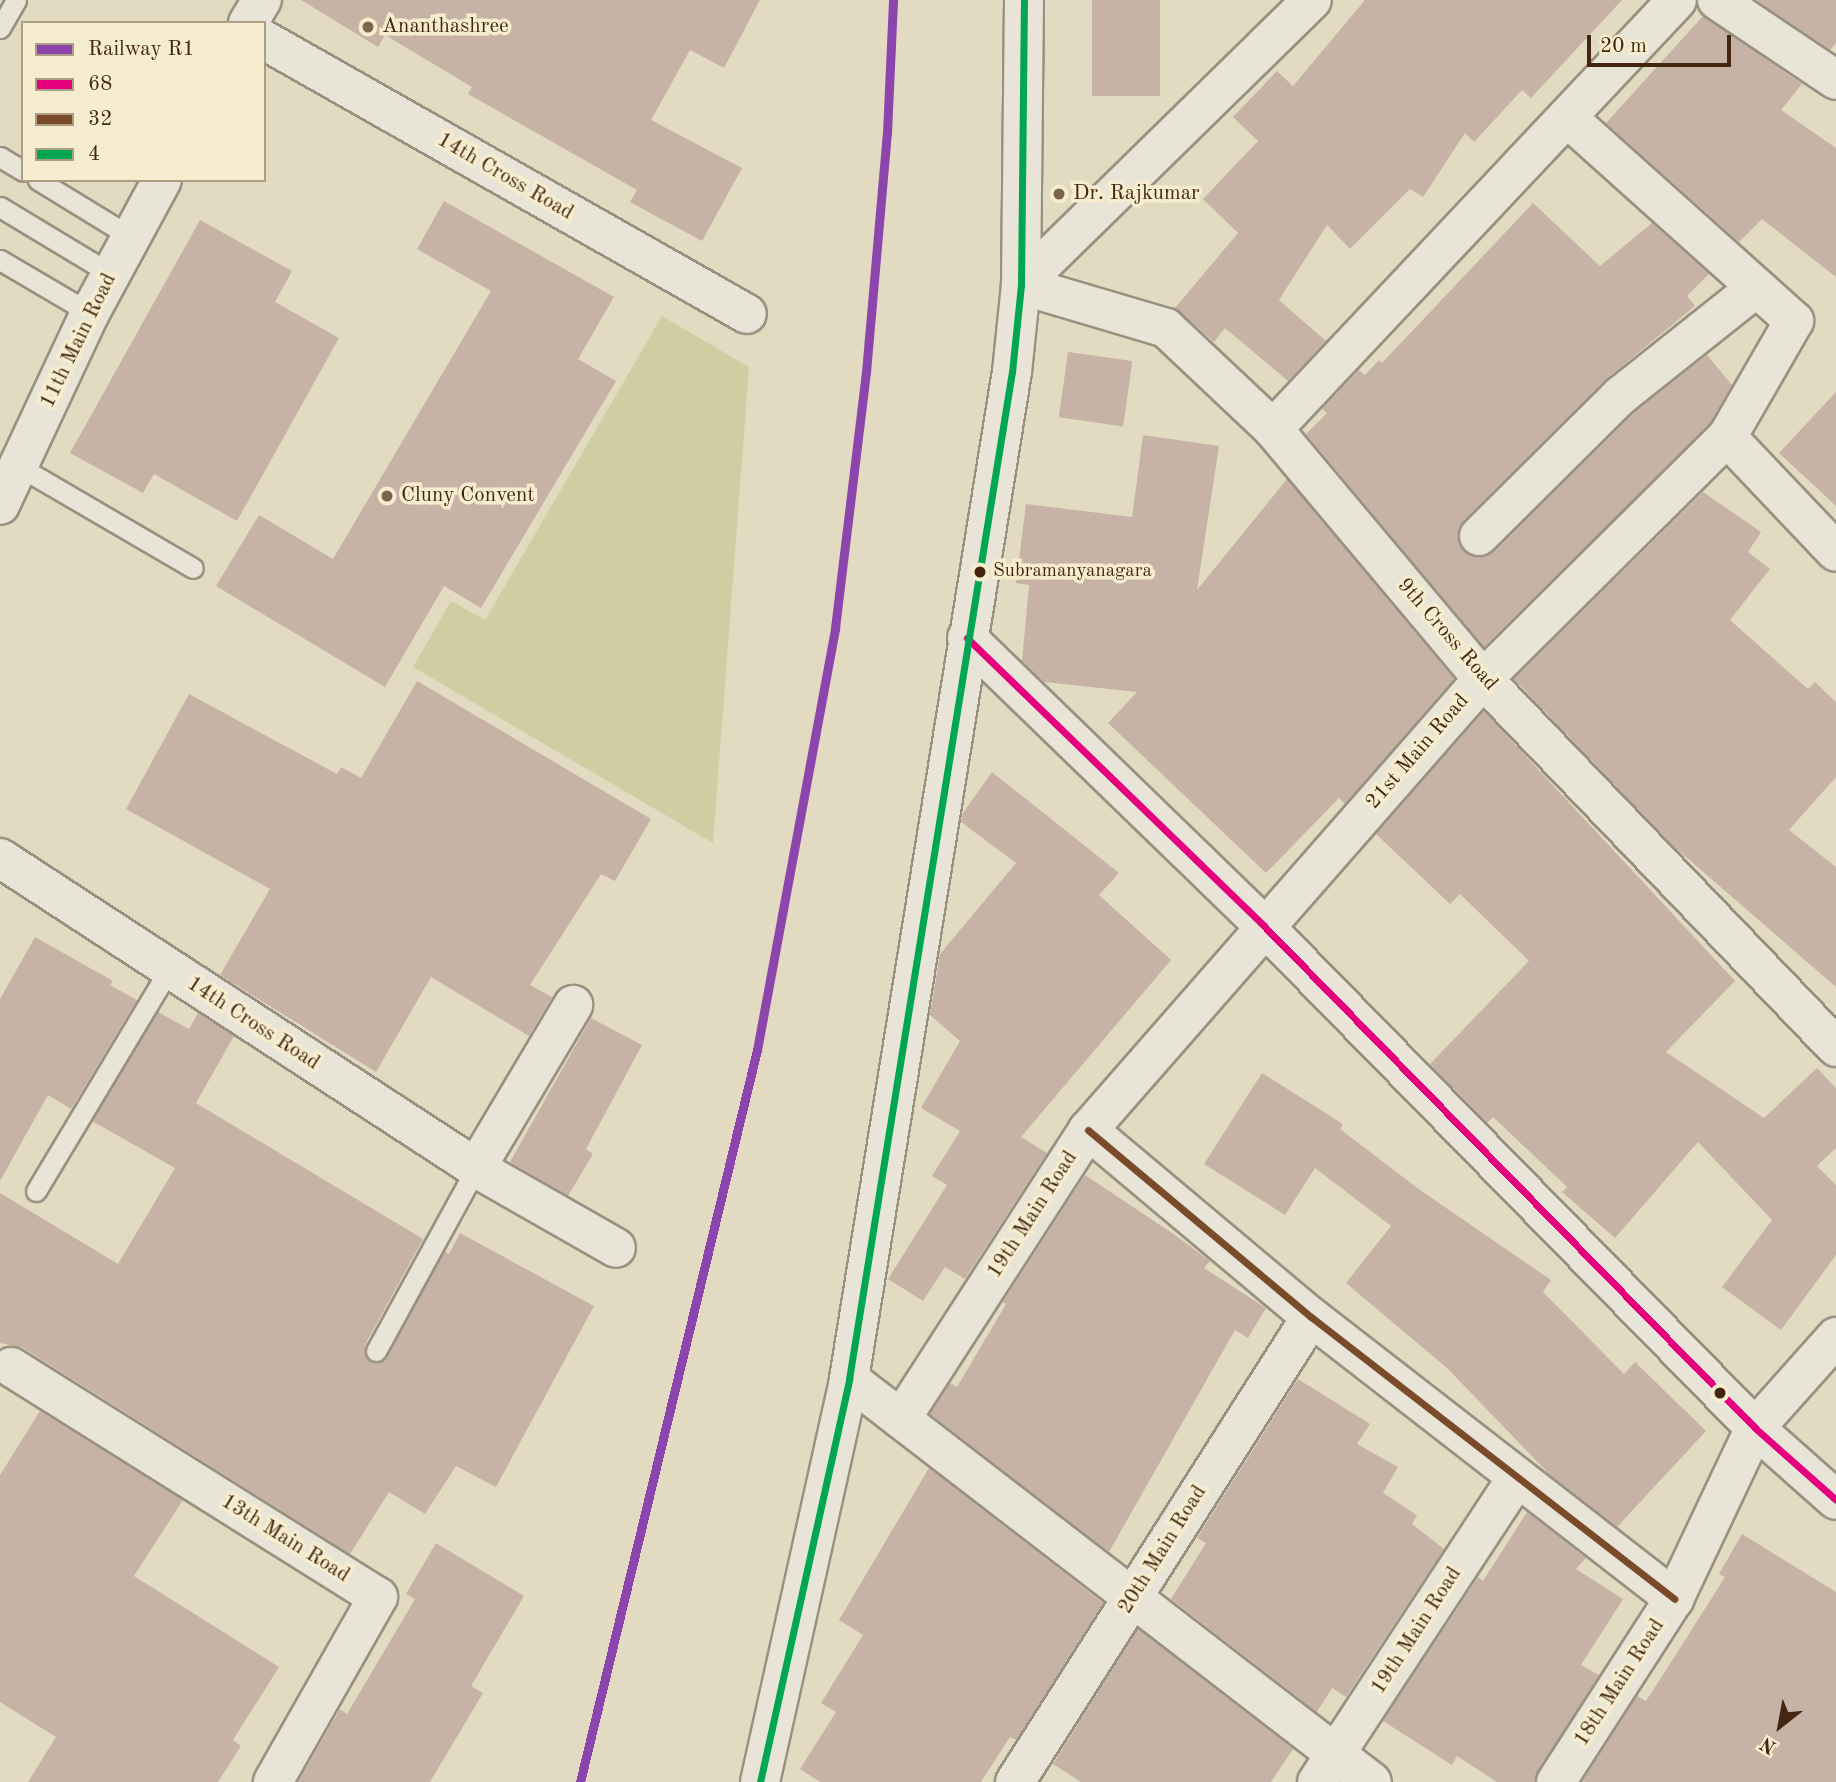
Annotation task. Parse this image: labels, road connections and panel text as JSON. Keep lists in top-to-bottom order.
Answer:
{
  "streets": {
    "street": [
      "14th Cross Road",
      "11th Main Road",
      "9th Cross Road",
      "21st Main Road",
      "19th Main Road",
      "13th Main Road",
      "20th Main Road",
      "18th Main Road"
    ]
  },
  "crossings": [
    ["9th Cross Road", "21st Main Road"],
    ["21st Main Road", "19th Main Road"]
  ],
  "places": [
    "Ananthashree",
    "Dr. Rajkumar",
    "Cluny Convent",
    "Subramanyanagara"
  ],
  "lines": [
    "rail line R1",
    "transit line 4",
    "transit line 68",
    "transit line 32"
  ],
  "legend": [
    "Railway R1",
    "68",
    "32",
    "4"
  ],
  "scale_bar": "20 m",
  "north": "bottom left"
}
